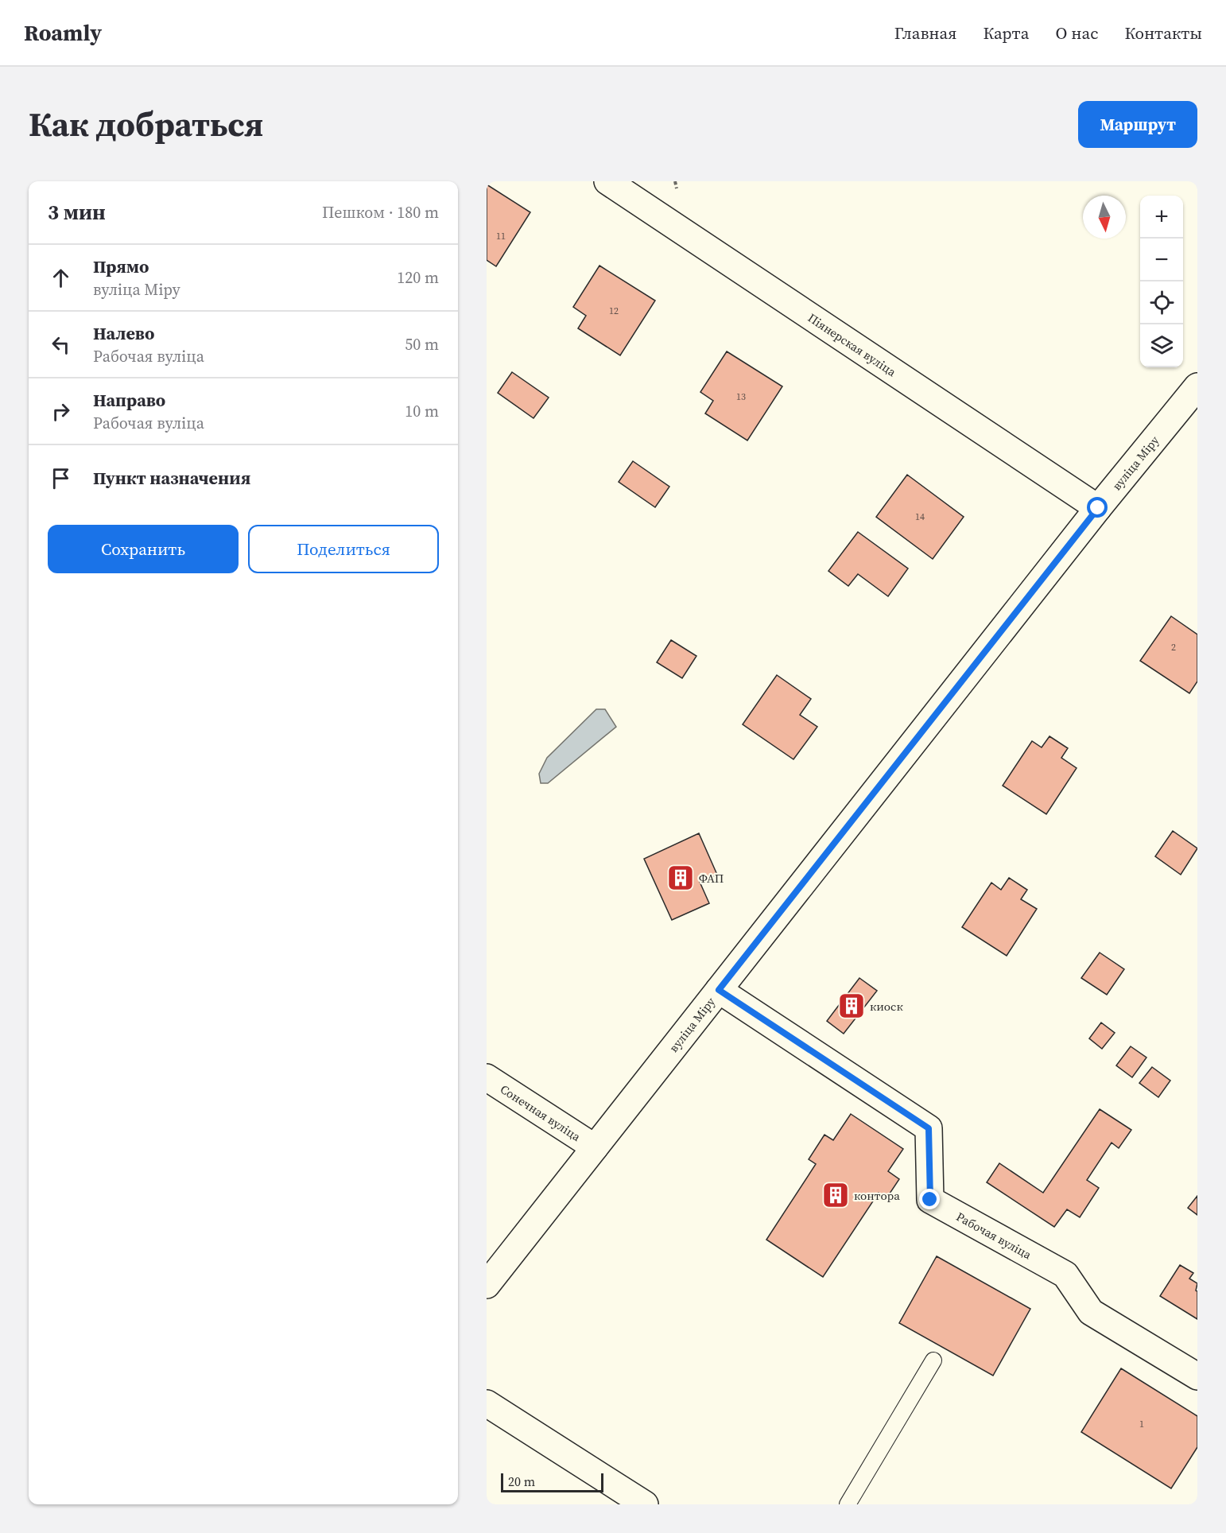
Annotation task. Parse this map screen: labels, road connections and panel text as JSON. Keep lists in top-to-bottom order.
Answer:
{
  "streets": {
    "street": [
      "Піянерская вуліца",
      "вуліца Міру",
      "Сонечная вуліца",
      "Рабочая вуліца"
    ]
  },
  "crossings": [
    ["Піянерская вуліца", "вуліца Міру"],
    ["вуліца Міру", "Сонечная вуліца"],
    ["вуліца Міру", "Рабочая вуліца"]
  ],
  "places": {
    "building": ["ФАП", "киоск", "контора"]
  },
  "house_numbers": [
    "11",
    "12",
    "13",
    "14",
    "2",
    "1"
  ],
  "scale_bar": "20 m",
  "north": "bottom",
  "page": {
    "header": "Roamly",
    "nav": [
      "Главная",
      "Карта",
      "О нас",
      "Контакты"
    ],
    "title": "Как добраться",
    "buttons": [
      "Маршрут",
      ["Сохранить", "Поделиться"]
    ],
    "heading": ["3 мин", "Пешком · 180 m"],
    "map_buttons": ["+", "−"],
    "list": [
      ["Прямо", "вуліца Міру", "120 m"],
      ["Налево", "Рабочая вуліца", "50 m"],
      ["Направо", "Рабочая вуліца", "10 m"],
      "Пункт назначения"
    ],
    "scale": "20 m"
  }
}
